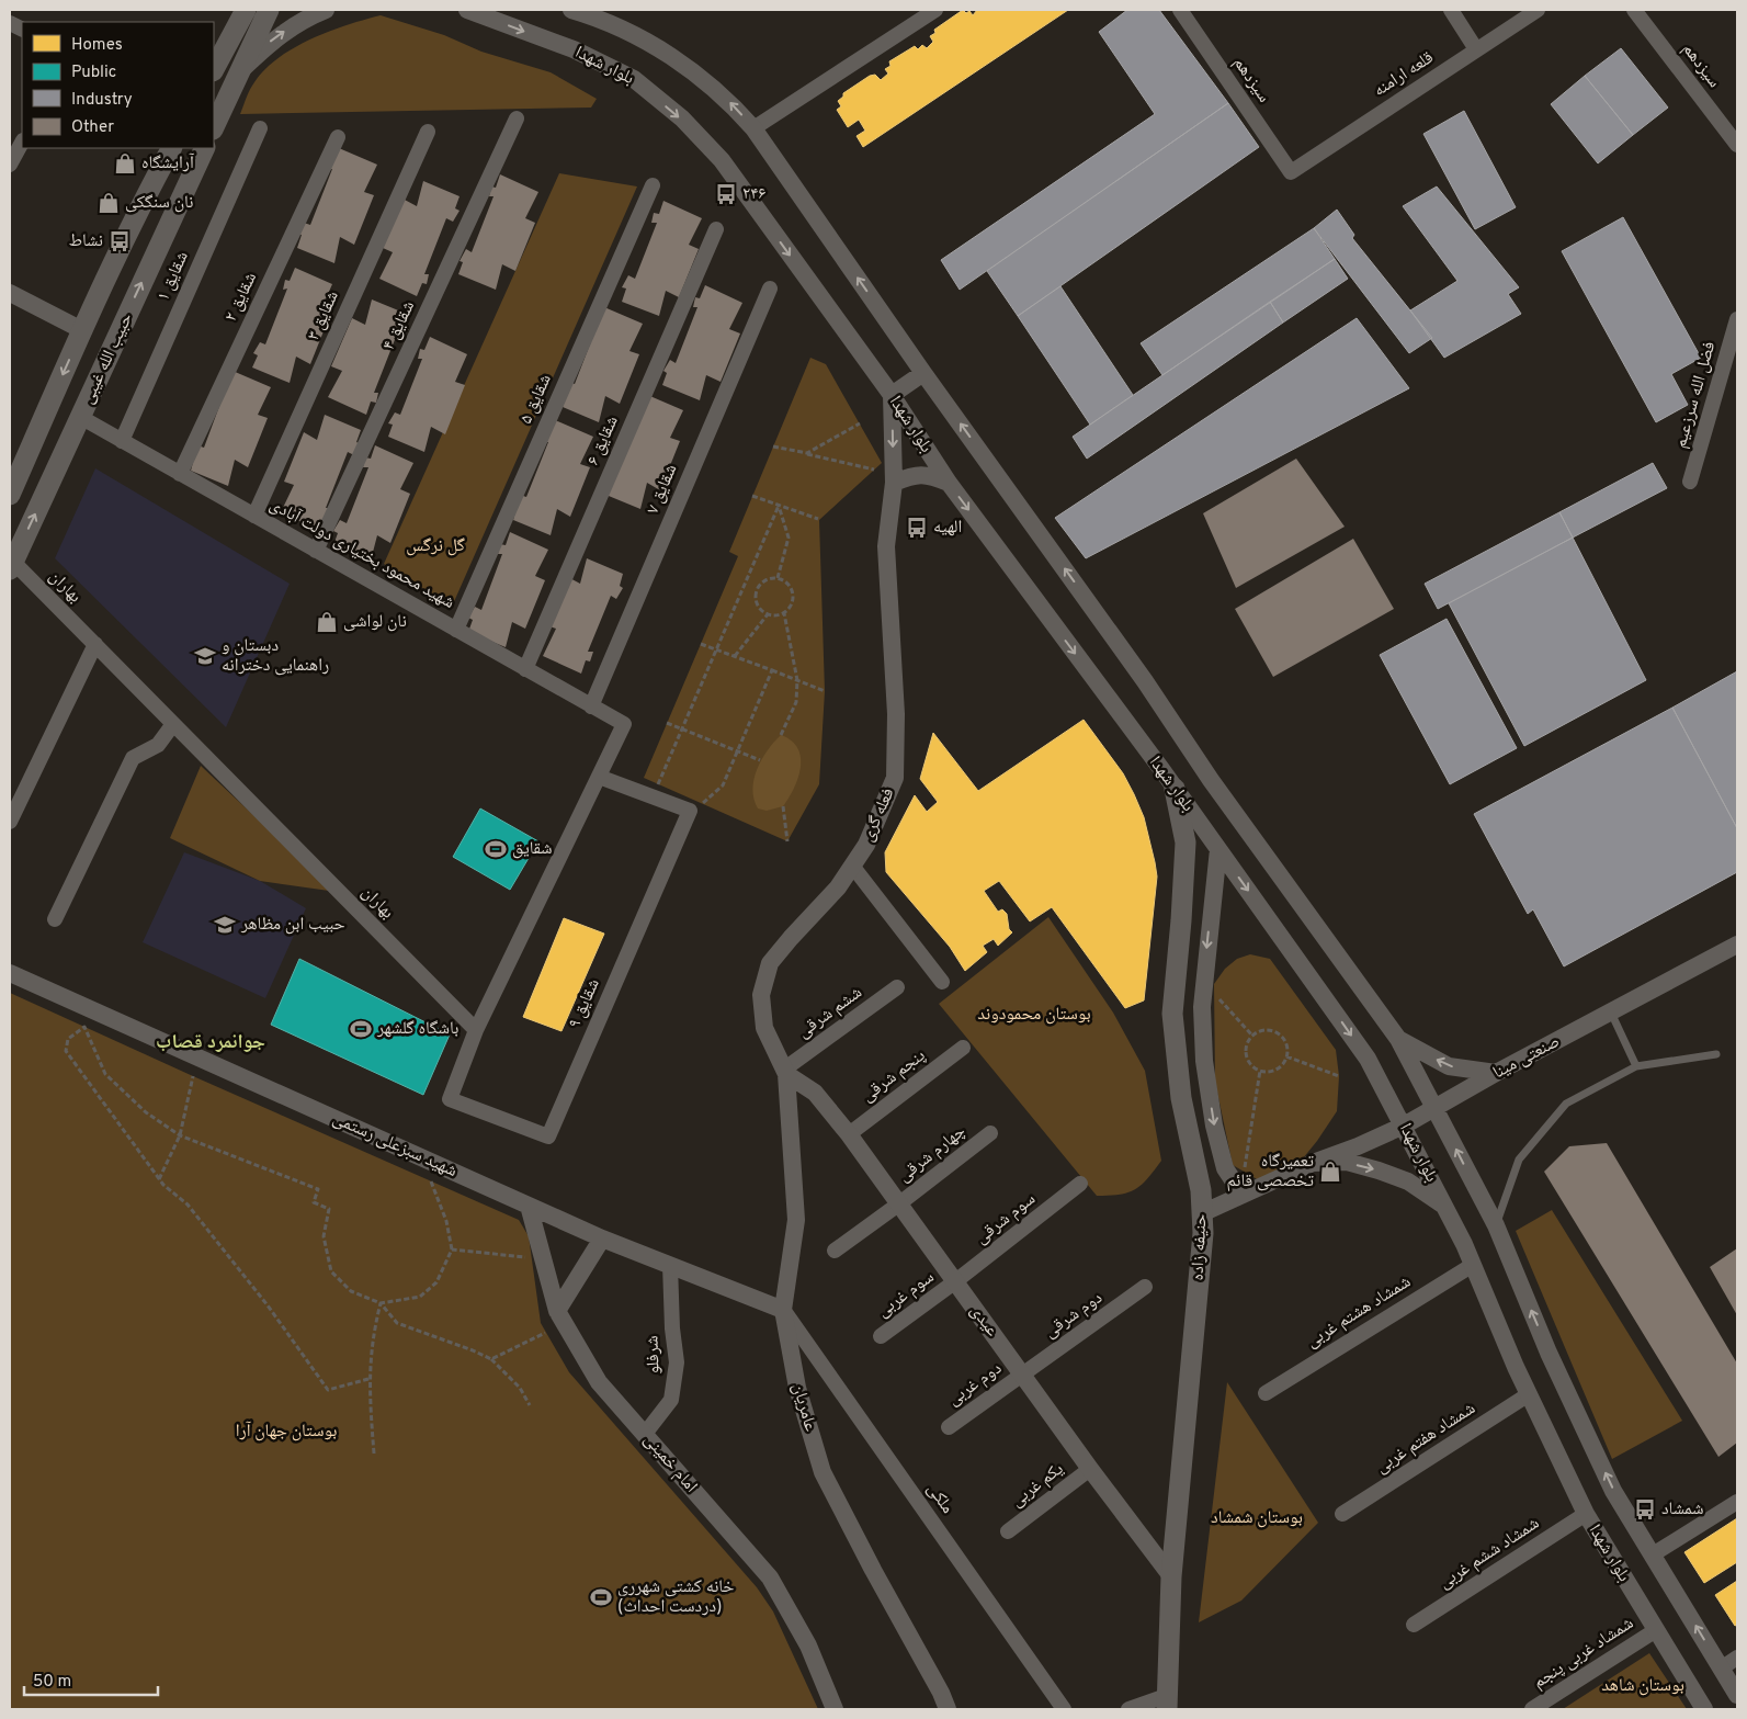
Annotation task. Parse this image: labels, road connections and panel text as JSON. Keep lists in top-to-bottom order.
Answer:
{
  "streets": {
    "main road": ["حبیب الله غیبی", "حنیفه زاده"],
    "street": [
      "بلوار شهدا",
      "سیزدهم",
      "قلعه ارامنه",
      "شقایق ۱",
      "شقایق ۲",
      "شقایق ۳",
      "شقایق ۴",
      "فضل الله سرزعیم",
      "شقایق ۵",
      "شقایق ۶",
      "شقایق ۷",
      "شهید محمود بختیاری دولت آبادی",
      "بهاران",
      "فعله گری",
      "شقایق ۹",
      "ششم شرقی",
      "صنعتی مینا",
      "پنجم شرقی",
      "شهید سبزعلی رستمی",
      "چهارم شرقی",
      "سوم شرقی",
      "سوم غربی",
      "شمشاد هشتم غربی",
      "دوم شرقی",
      "عیدی",
      "شرفلو",
      "دوم غربی",
      "عامریان",
      "شمشاد هفتم غربی",
      "امام خمینی",
      "یکم غربی",
      "ملکی",
      "شمشاد ششم غربی",
      "شمشاد غربی پنجم"
    ]
  },
  "crossings": [
    ["بلوار شهدا", "فعله گری"],
    ["بلوار شهدا", "صنعتی مینا"],
    ["بلوار شهدا", "حنیفه زاده"],
    ["بلوار شهدا", "شمشاد هشتم غربی"],
    ["بلوار شهدا", "شمشاد هفتم غربی"],
    ["بلوار شهدا", "شمشاد ششم غربی"],
    ["بلوار شهدا", "شمشاد غربی پنجم"],
    ["سیزدهم", "قلعه ارامنه"],
    ["شقایق ۱", "شهید محمود بختیاری دولت آبادی"],
    ["شقایق ۲", "شهید محمود بختیاری دولت آبادی"],
    ["شقایق ۳", "شهید محمود بختیاری دولت آبادی"],
    ["شقایق ۴", "شهید محمود بختیاری دولت آبادی"],
    ["حبیب الله غیبی", "شهید محمود بختیاری دولت آبادی"],
    ["حبیب الله غیبی", "بهاران"],
    ["شقایق ۵", "شهید محمود بختیاری دولت آبادی"],
    ["شقایق ۶", "شهید محمود بختیاری دولت آبادی"],
    ["شقایق ۷", "شهید محمود بختیاری دولت آبادی"],
    ["شهید محمود بختیاری دولت آبادی", "شقایق ۹"],
    ["بهاران", "شقایق ۹"],
    ["فعله گری", "ششم شرقی"],
    ["فعله گری", "عیدی"],
    ["فعله گری", "عامریان"],
    ["ششم شرقی", "عیدی"],
    ["ششم شرقی", "عامریان"],
    ["صنعتی مینا", "حنیفه زاده"],
    ["پنجم شرقی", "عیدی"],
    ["شهید سبزعلی رستمی", "شرفلو"],
    ["شهید سبزعلی رستمی", "عامریان"],
    ["شهید سبزعلی رستمی", "امام خمینی"],
    ["شهید سبزعلی رستمی", "ملکی"],
    ["چهارم شرقی", "عیدی"],
    ["سوم شرقی", "سوم غربی"],
    ["سوم شرقی", "عیدی"],
    ["حنیفه زاده", "عیدی"],
    ["سوم غربی", "عیدی"],
    ["دوم شرقی", "عیدی"],
    ["دوم شرقی", "دوم غربی"],
    ["عیدی", "دوم غربی"],
    ["عیدی", "عامریان"],
    ["عیدی", "یکم غربی"],
    ["شرفلو", "امام خمینی"],
    ["عامریان", "ملکی"]
  ],
  "districts": ["جوانمرد قصاب"],
  "parks": [
    "گل نرگس",
    "بوستان محمودوند",
    "بوستان جهان آرا",
    "بوستان شمشاد",
    "بوستان شاهد"
  ],
  "places": {
    "shop": [
      "آرایشگاه",
      "نان سنگکی",
      "نان لواشی",
      "تعمیرگاه تخصصی قائم"
    ],
    "bus stop": [
      "۲۴۶",
      "نشاط",
      "الهیه",
      "شمشاد"
    ],
    "school or university": ["دبستان و راهنمایی دخترانه", "حبیب ابن مظاهر"],
    "sports": ["شقایق", "باشگاه گلشهر", "خانه کشتی شهرری (دردست احداث)"]
  },
  "legend": [
    "Homes",
    "Public",
    "Industry",
    "Other"
  ],
  "scale_bar": "50 m"
}
